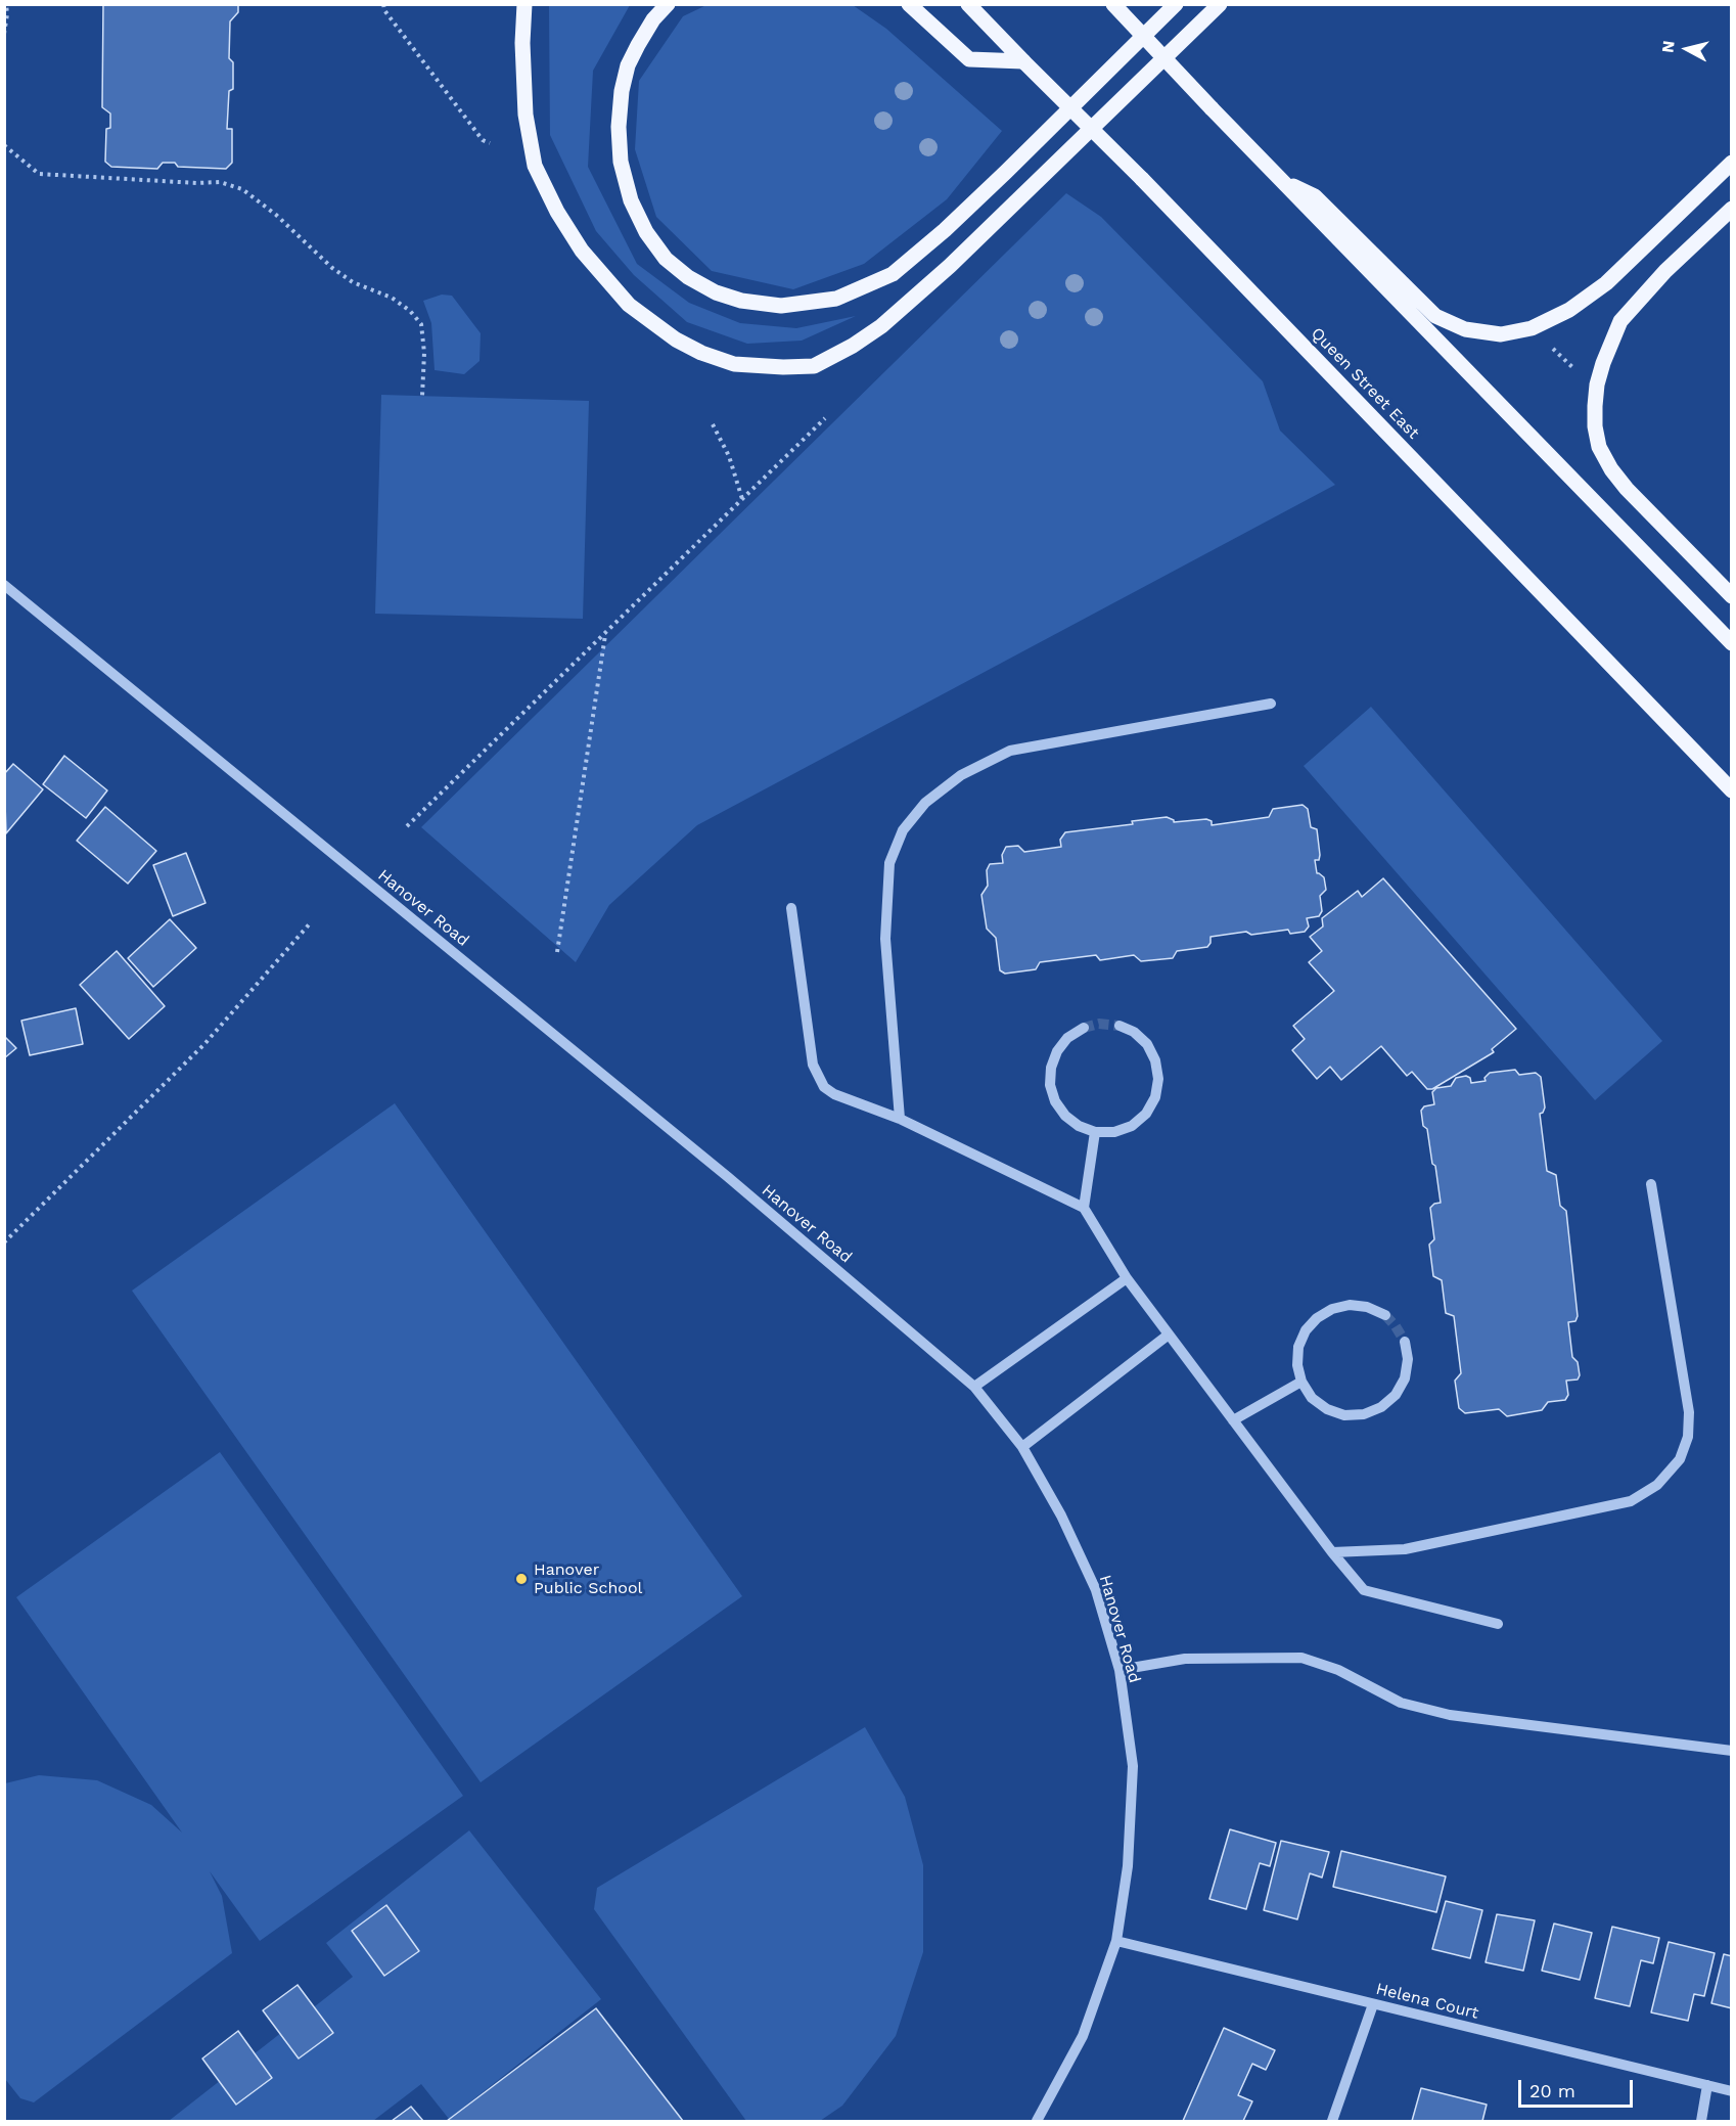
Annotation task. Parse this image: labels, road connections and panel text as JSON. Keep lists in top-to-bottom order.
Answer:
{
  "streets": {
    "main road": ["Queen Street East"],
    "street": ["Hanover Road", "Helena Court"]
  },
  "crossings": [
    ["Hanover Road", "Helena Court"]
  ],
  "places": ["Hanover Public School"],
  "scale_bar": "20 m",
  "north": "left"
}
